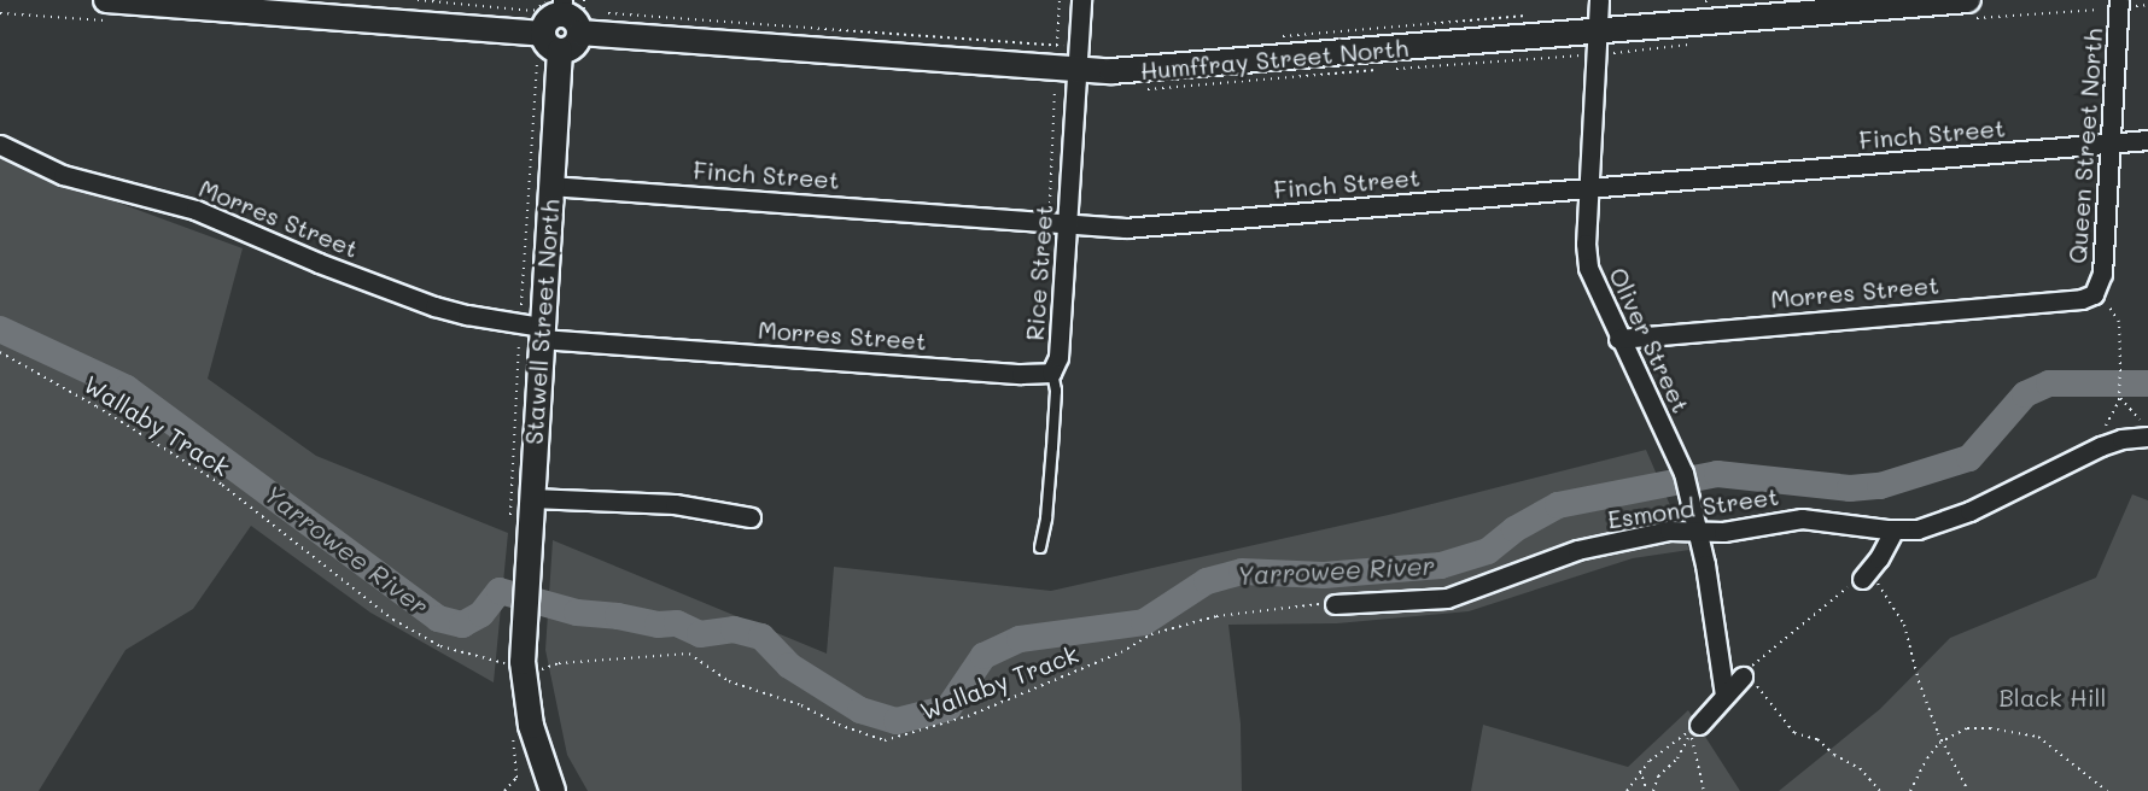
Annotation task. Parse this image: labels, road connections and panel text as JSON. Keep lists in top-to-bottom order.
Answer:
{
  "streets": {
    "street": [
      "Humffray Street North",
      "Finch Street",
      "Queen Street North",
      "Morres Street",
      "Rice Street",
      "Stawell Street North",
      "Oliver Street",
      "Esmond Street"
    ],
    "path": ["Wallaby Track"]
  },
  "crossings": [
    ["Humffray Street North", "Rice Street"],
    ["Humffray Street North", "Oliver Street"],
    ["Finch Street", "Queen Street North"],
    ["Finch Street", "Rice Street"],
    ["Finch Street", "Stawell Street North"],
    ["Finch Street", "Oliver Street"],
    ["Queen Street North", "Morres Street"],
    ["Morres Street", "Rice Street"],
    ["Morres Street", "Stawell Street North"],
    ["Morres Street", "Oliver Street"],
    ["Stawell Street North", "Wallaby Track"],
    ["Oliver Street", "Esmond Street"],
    ["Wallaby Track", "Esmond Street"]
  ],
  "water": ["Yarrowee River"],
  "parks": ["Black Hill"]
}
